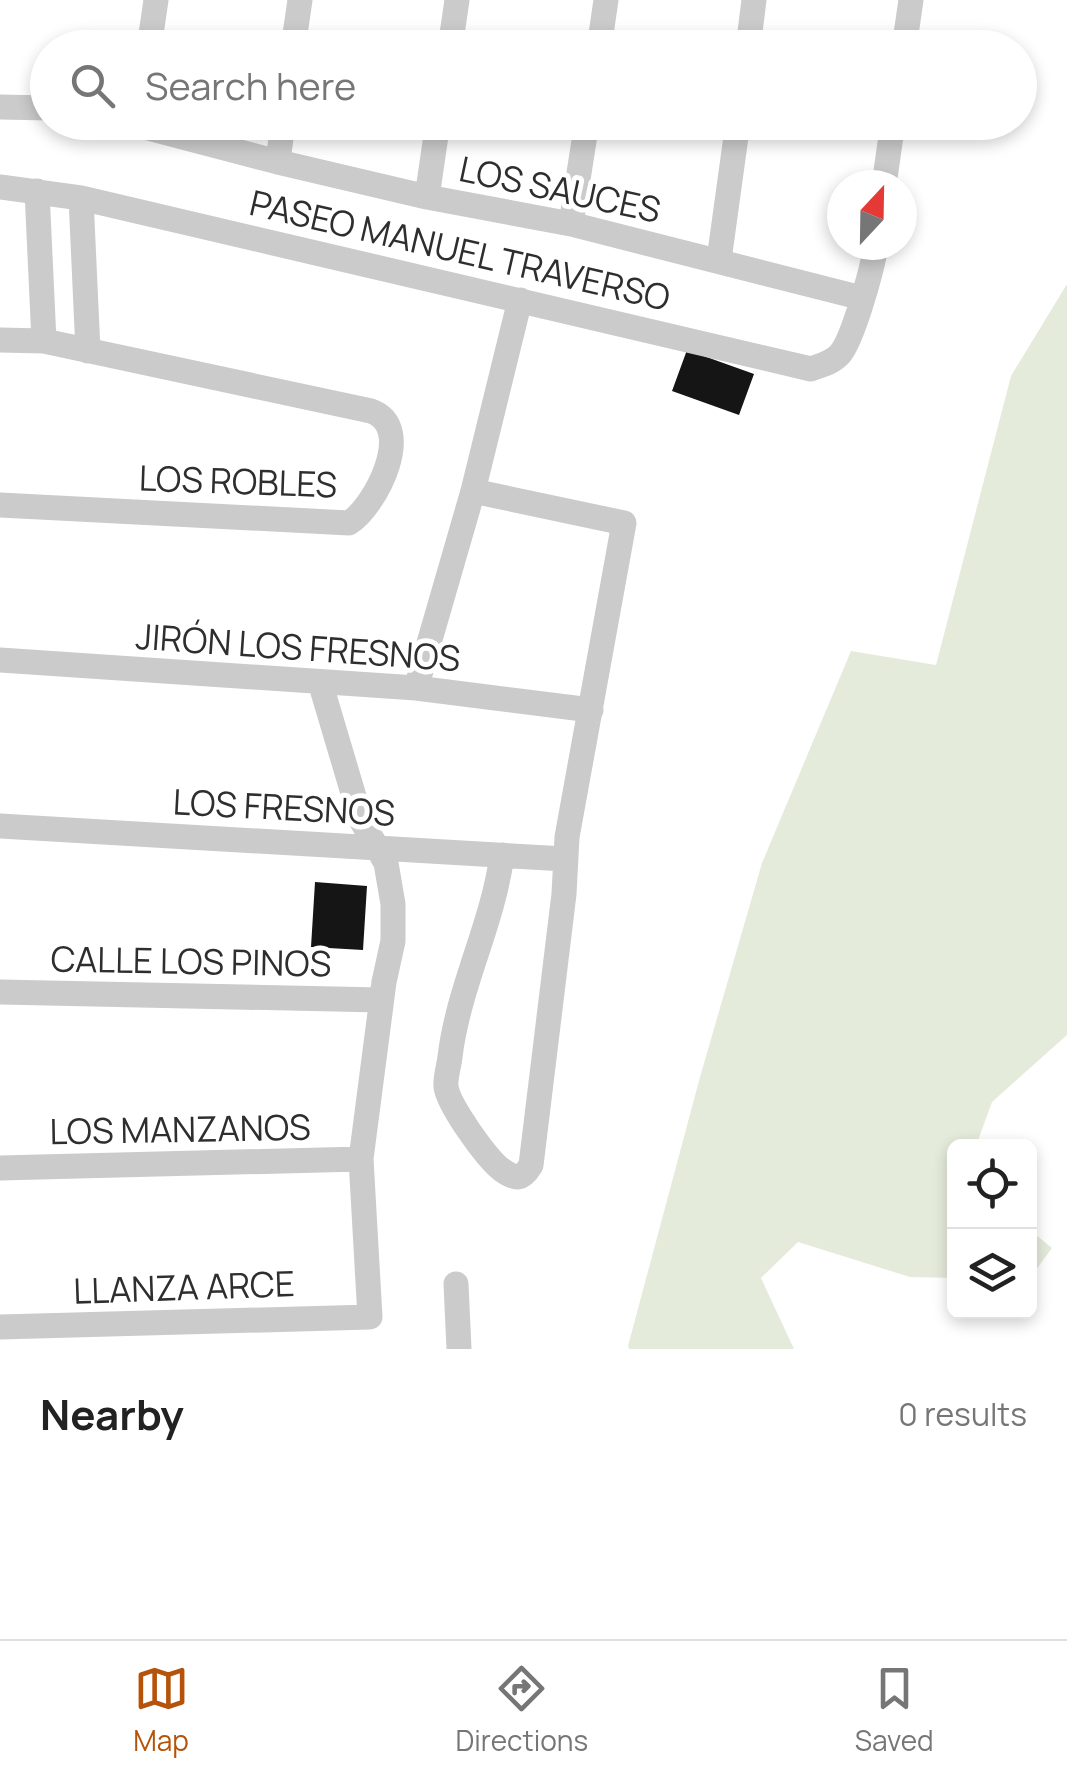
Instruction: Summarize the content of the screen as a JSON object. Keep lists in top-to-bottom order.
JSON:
{
  "streets": {
    "street": [
      "LOS SAUCES",
      "PASEO MANUEL TRAVERSO",
      "LOS ROBLES",
      "JIRÓN LOS FRESNOS",
      "LOS FRESNOS",
      "CALLE LOS PINOS",
      "LOS MANZANOS",
      "LLANZA ARCE"
    ]
  },
  "crossings": [
    ["LOS SAUCES", "PASEO MANUEL TRAVERSO"],
    ["LOS MANZANOS", "LLANZA ARCE"]
  ],
  "north": "top",
  "page": {
    "search": "Search here",
    "heading": ["Nearby", "0 results"],
    "nav": ["Map", "Directions", "Saved"]
  }
}
